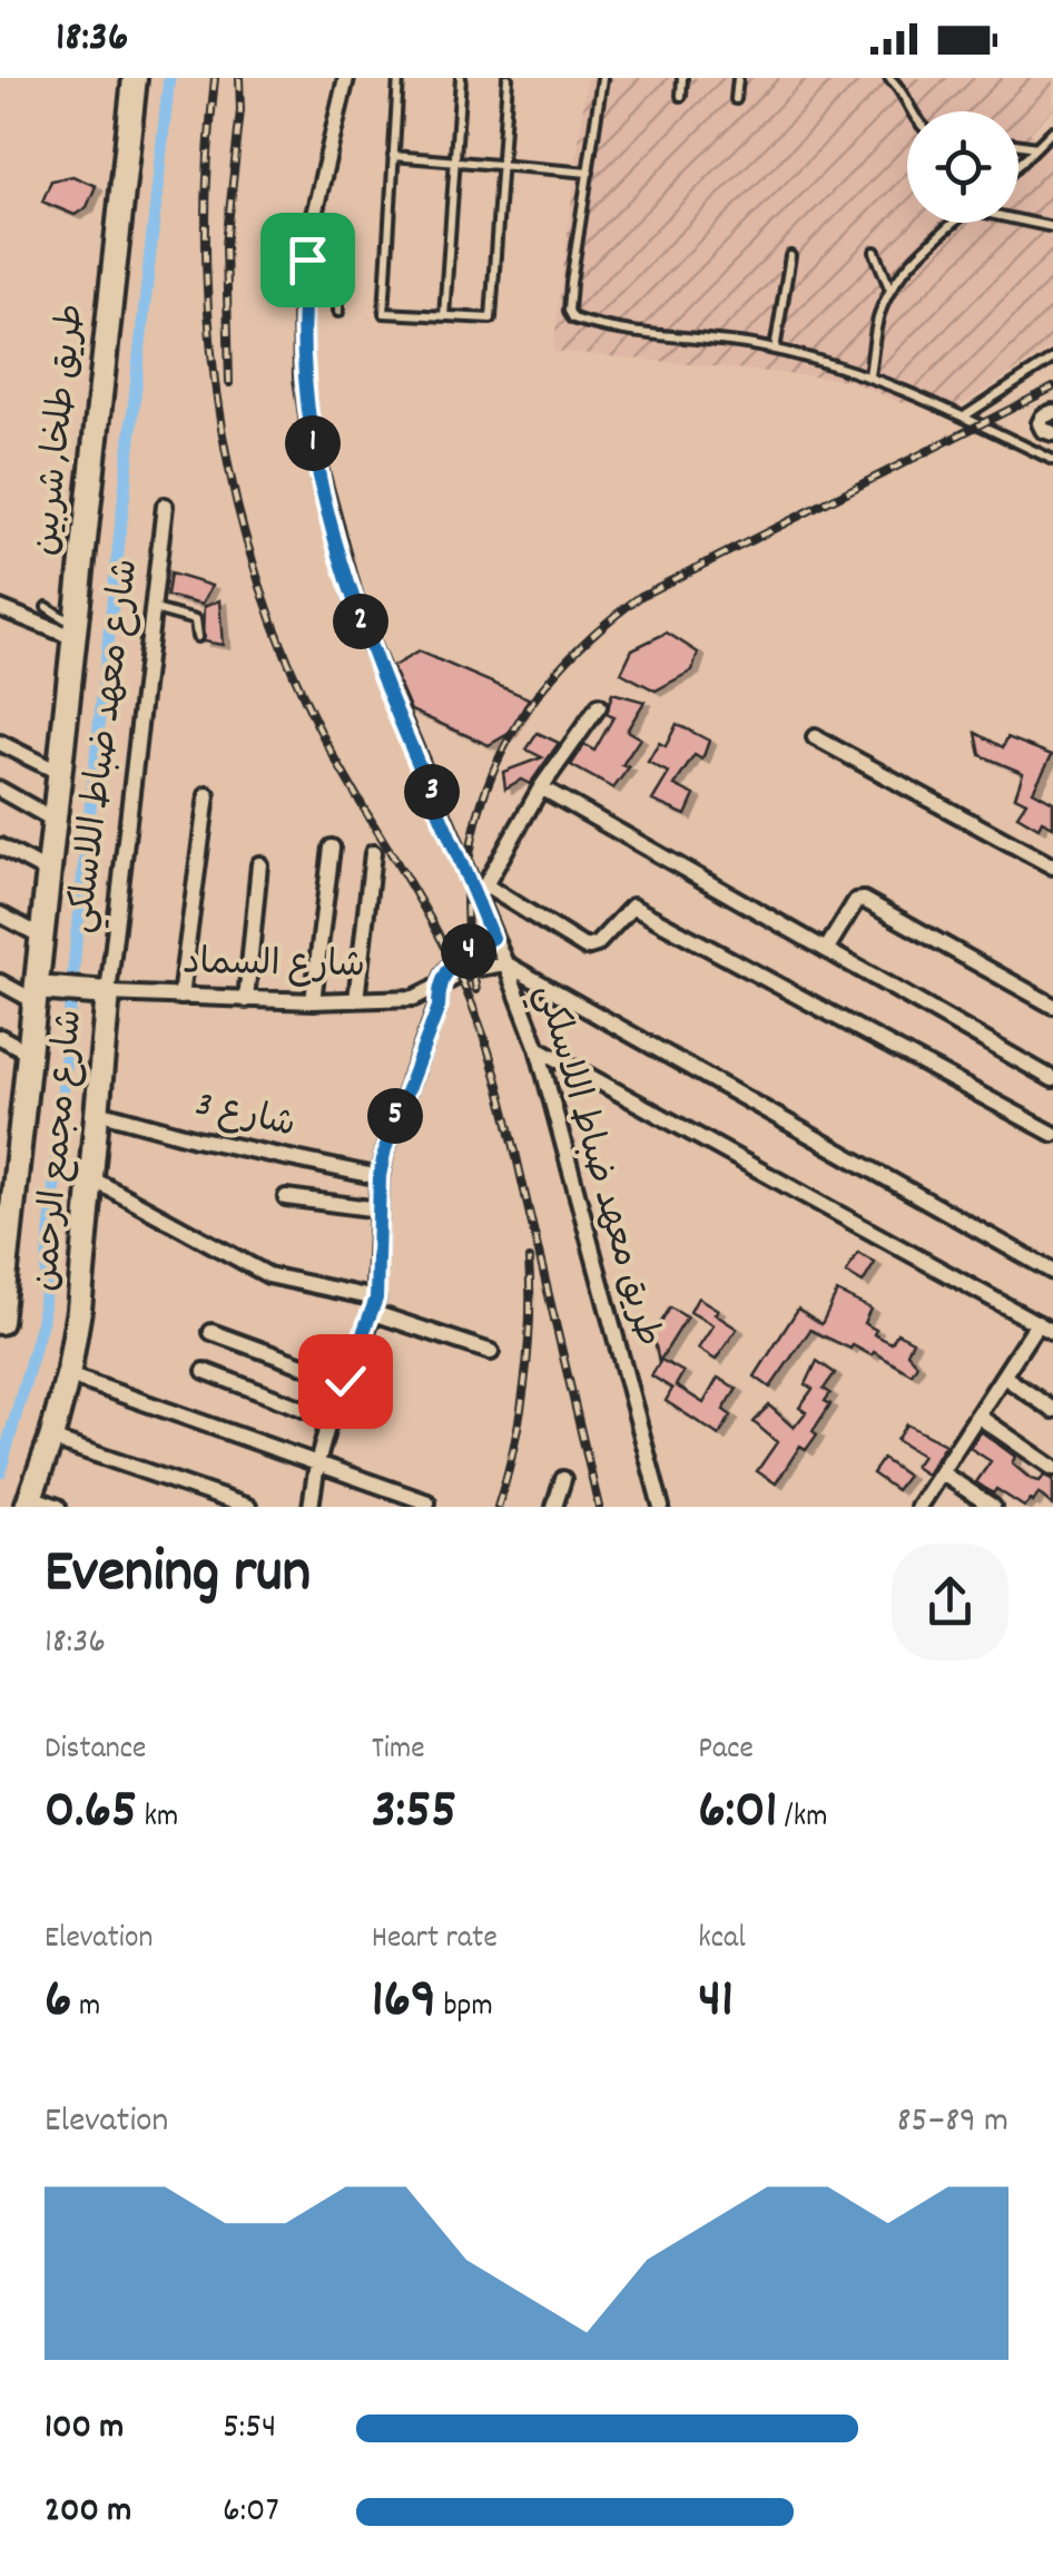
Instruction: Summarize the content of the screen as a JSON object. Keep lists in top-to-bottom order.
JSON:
{
  "streets": {
    "main road": ["طريق طلخا, شربين", "شارع مجمع الرحمن"],
    "street": [
      "شارع معهد ضباط اللاسلكي",
      "شارع السماد",
      "شارع 3",
      "طريق معهد ضباط اللاسلكي"
    ]
  },
  "crossings": [
    ["شارع معهد ضباط اللاسلكي", "شارع السماد"],
    ["شارع معهد ضباط اللاسلكي", "شارع مجمع الرحمن"],
    ["شارع السماد", "شارع مجمع الرحمن"],
    ["شارع السماد", "طريق معهد ضباط اللاسلكي"],
    ["شارع 3", "شارع مجمع الرحمن"]
  ],
  "page": {
    "status": "18:36",
    "pins": [
      "1",
      "2",
      "3",
      "4",
      "5"
    ],
    "heading": ["Evening run", "18:36"],
    "stats": [
      ["Distance", "0.65 km"],
      ["Time", "3:55"],
      ["Pace", "6:01 /km"],
      ["Elevation", "6 m"],
      ["Heart rate", "169 bpm"],
      ["kcal", "41"]
    ],
    "chart": ["Elevation", "85–89 m"],
    "list": [
      {
        "name": "100 m",
        "note": "5:54"
      },
      {
        "name": "200 m",
        "note": "6:07"
      }
    ]
  }
}
